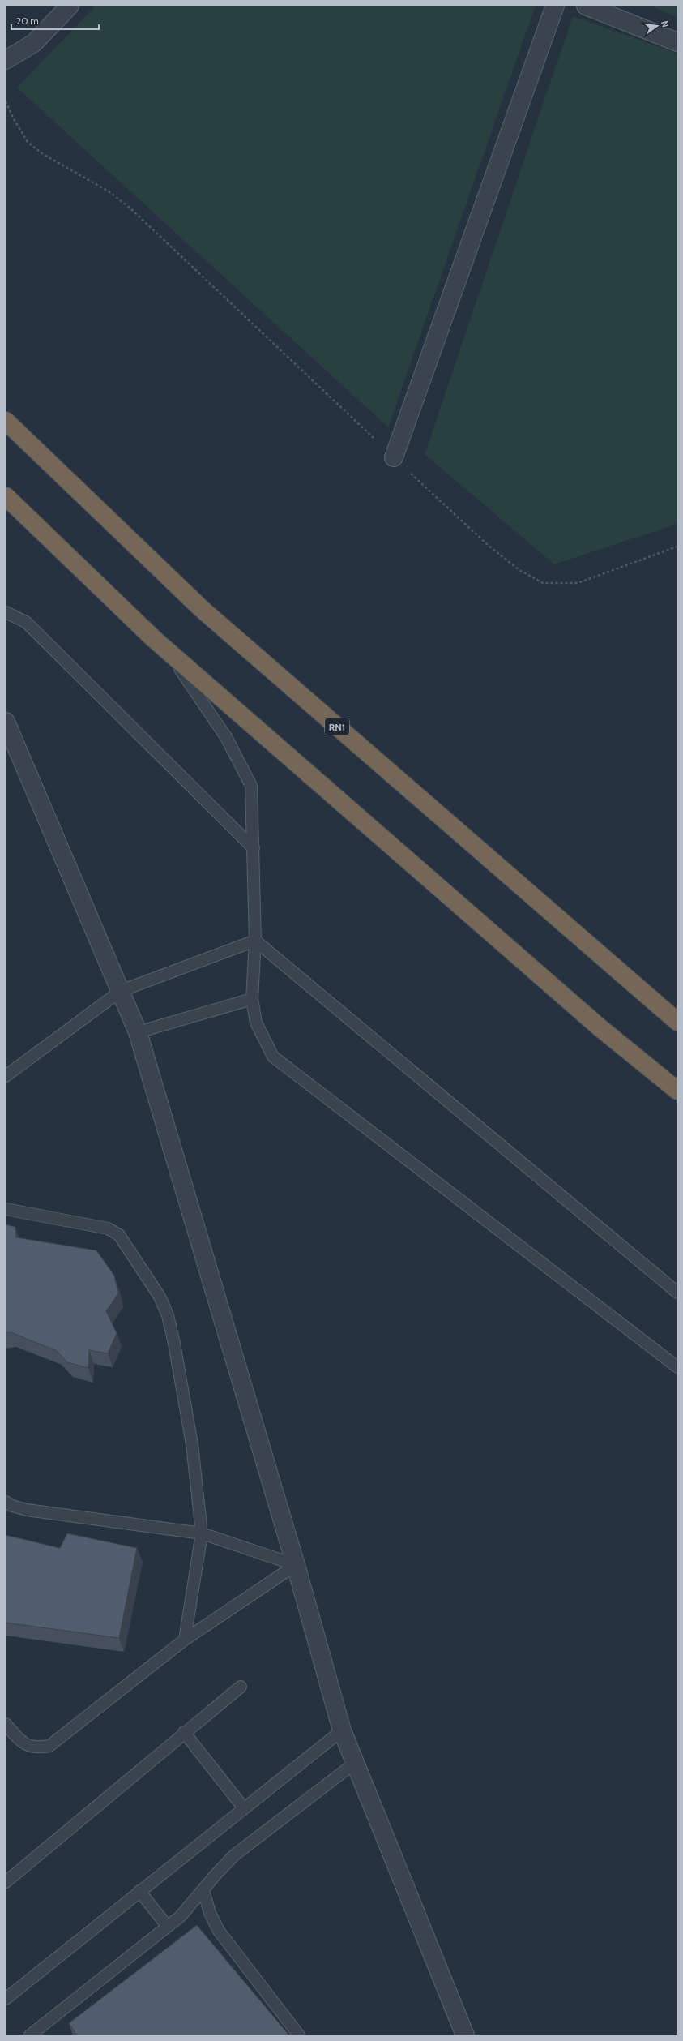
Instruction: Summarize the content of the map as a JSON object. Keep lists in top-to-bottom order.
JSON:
{
  "streets": {
    "highway": ["RN1"]
  },
  "scale_bar": "20 m",
  "north": "right"
}
